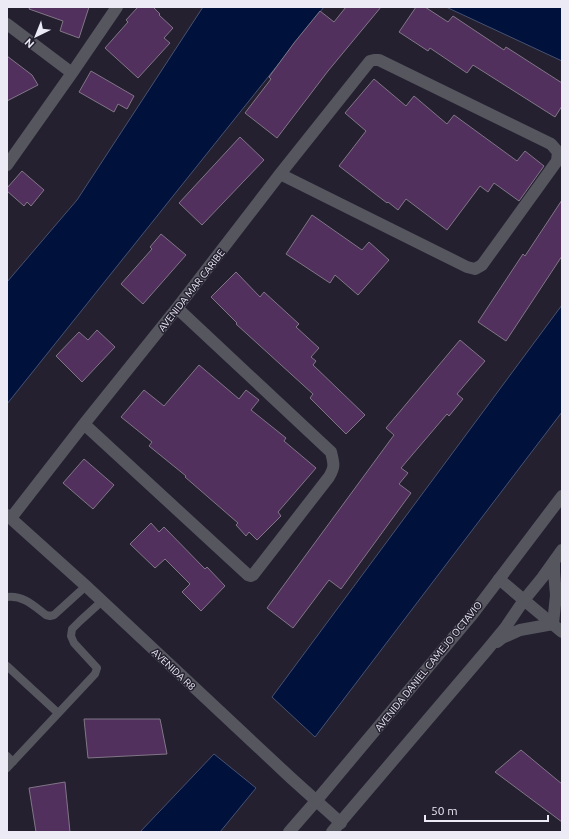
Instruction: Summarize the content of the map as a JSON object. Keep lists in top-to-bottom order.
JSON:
{
  "streets": {
    "street": ["AVENIDA MAR CARIBE", "AVENIDA DANIEL CAMEJO OCTAVIO", "AVENIDA R8"]
  },
  "crossings": [
    ["AVENIDA MAR CARIBE", "AVENIDA R8"],
    ["AVENIDA DANIEL CAMEJO OCTAVIO", "AVENIDA R8"]
  ],
  "scale_bar": "50 m",
  "north": "bottom left"
}
